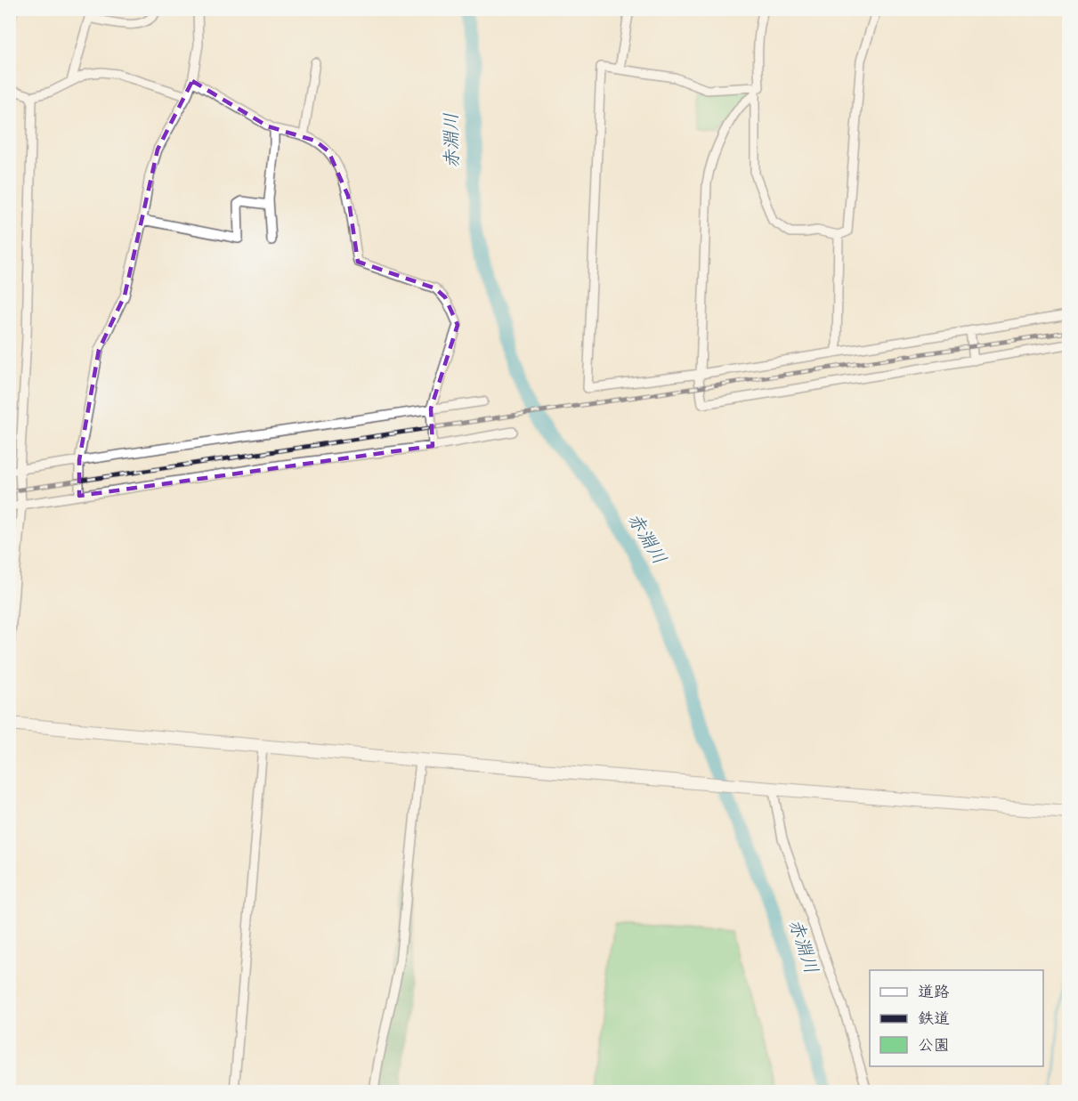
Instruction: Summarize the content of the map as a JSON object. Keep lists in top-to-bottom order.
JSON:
{
  "water": ["赤淵川"],
  "legend": ["道路", "鉄道", "公園"]
}
